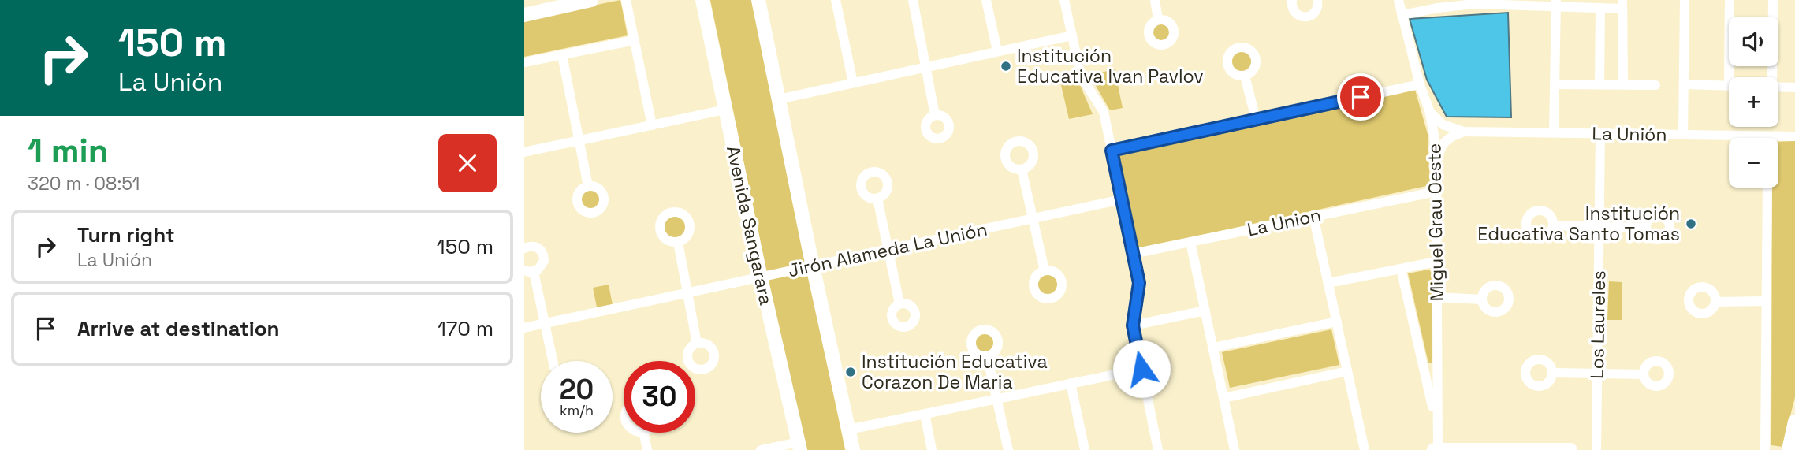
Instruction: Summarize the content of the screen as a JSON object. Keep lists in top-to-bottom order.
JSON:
{
  "streets": {
    "street": [
      "La Unión",
      "La Union",
      "Miguel Grau Oeste",
      "Avenida Sangarara",
      "Jirón Alameda La Unión",
      "Los Laureles"
    ]
  },
  "crossings": [
    ["La Unión", "Miguel Grau Oeste"],
    ["La Unión", "Los Laureles"],
    ["La Union", "Miguel Grau Oeste"],
    ["Avenida Sangarara", "Jirón Alameda La Unión"]
  ],
  "places": ["Institución Educativa Ivan Pavlov", "Institución Educativa Santo Tomas", "Institución Educativa Corazon De Maria"],
  "page": {
    "turn": ["150 m", "La Unión"],
    "map_buttons": ["+", "−"],
    "heading": ["1 min", "320 m · 08:51"],
    "list": [
      {
        "name": "Turn right",
        "note": "La Unión",
        "value": "150 m"
      },
      {
        "name": "Arrive at destination",
        "value": "170 m"
      }
    ],
    "speed": "20 km/h",
    "limit": "30"
  }
}
